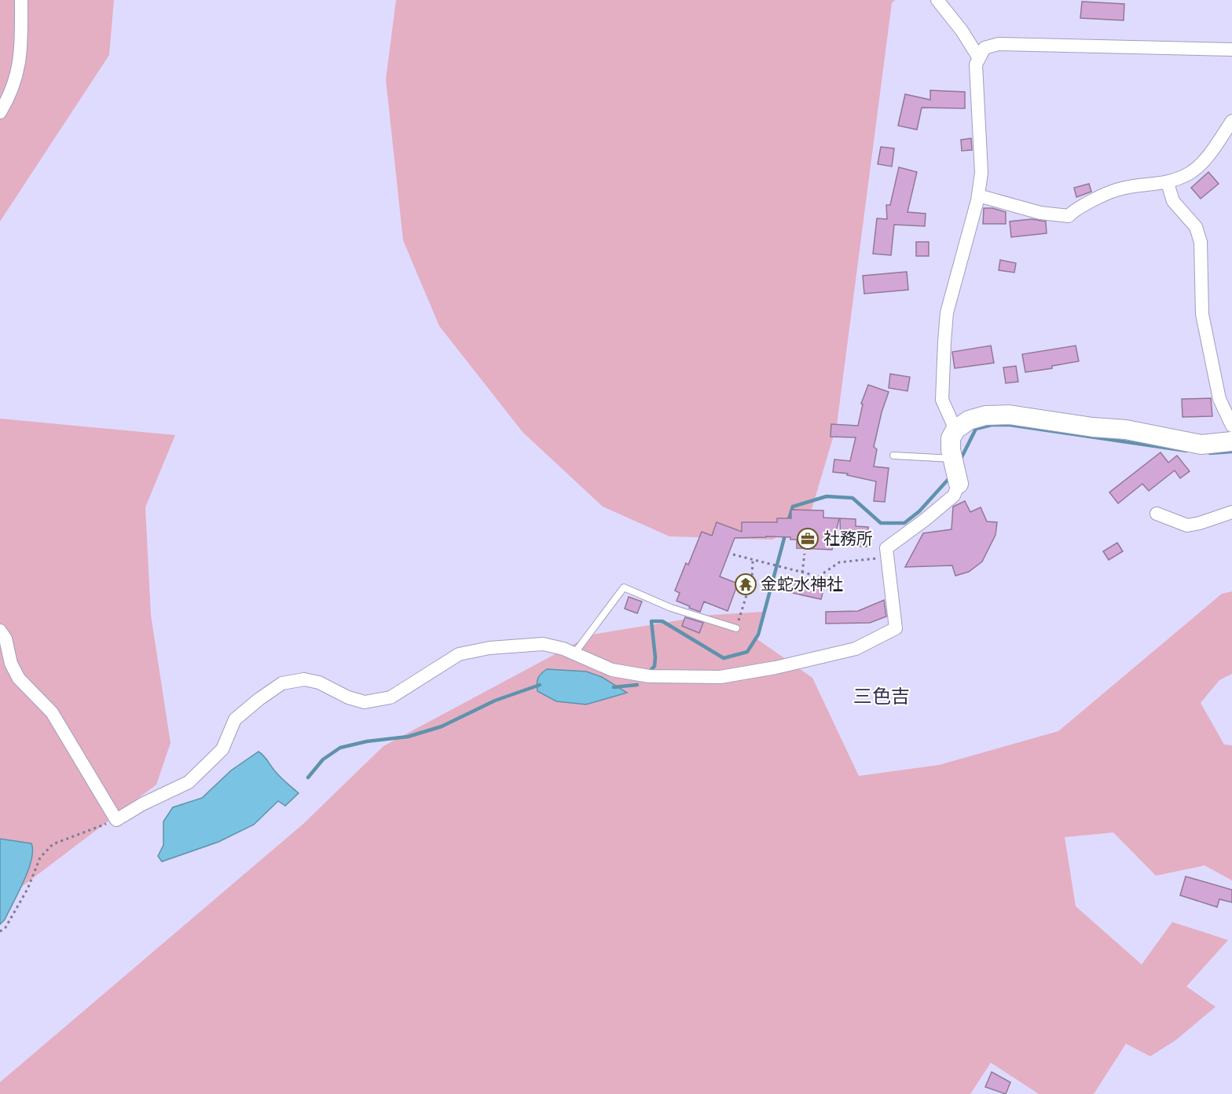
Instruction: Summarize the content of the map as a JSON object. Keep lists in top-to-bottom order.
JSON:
{
  "districts": ["三色吉"],
  "places": {
    "office": ["社務所"],
    "temple": ["金蛇水神社"]
  }
}
